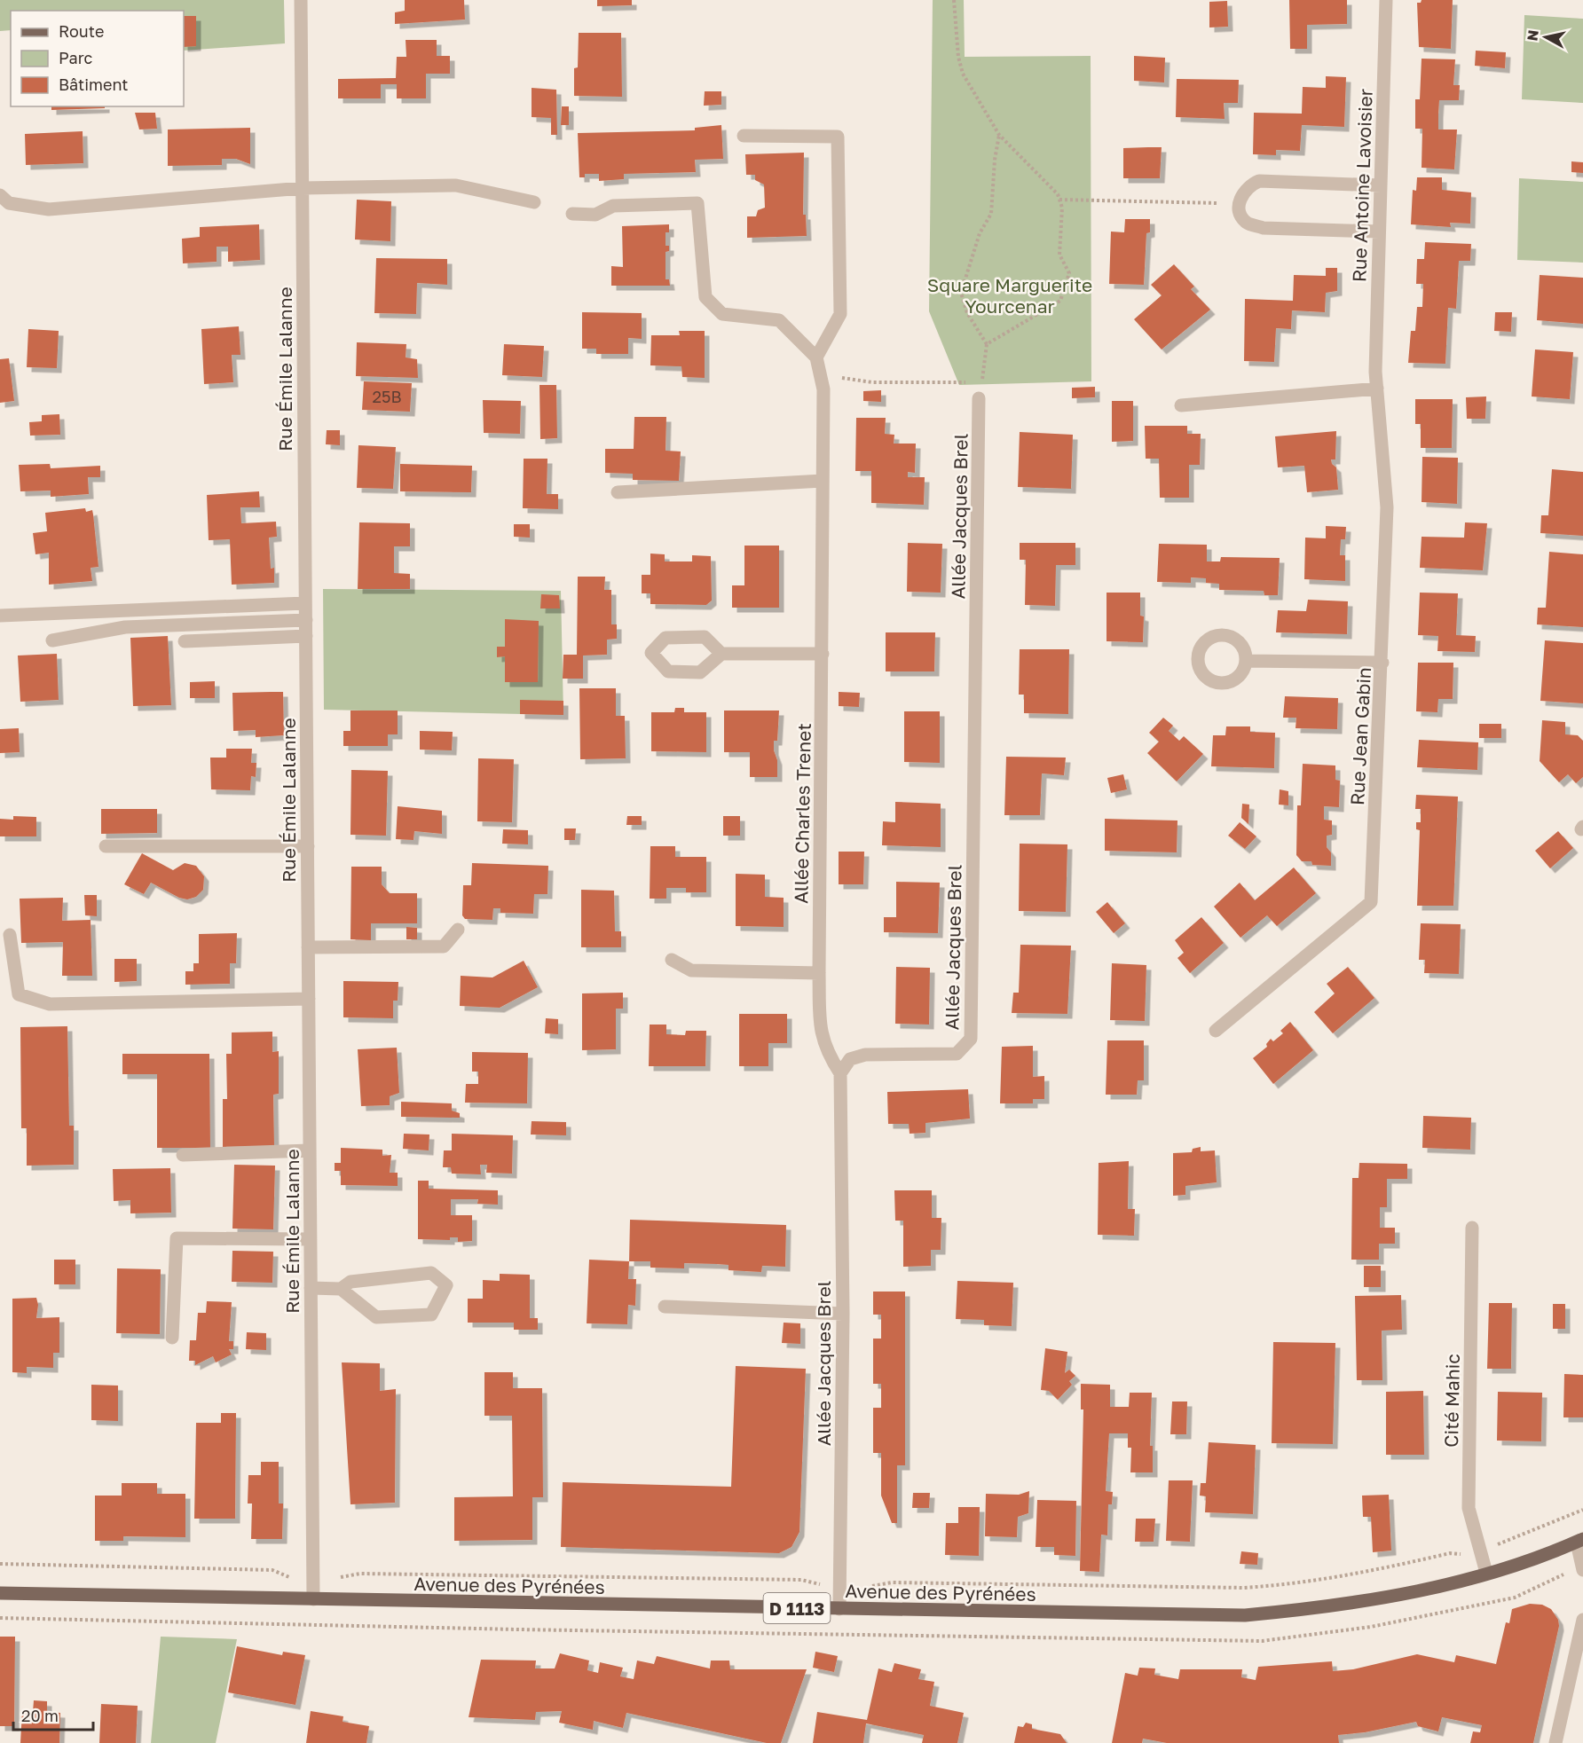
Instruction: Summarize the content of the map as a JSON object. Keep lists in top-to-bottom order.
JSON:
{
  "streets": {
    "main road": ["Avenue des Pyrénées", "D 1113"],
    "street": [
      "Rue Antoine Lavoisier",
      "Rue Émile Lalanne",
      "Allée Jacques Brel",
      "Rue Jean Gabin",
      "Allée Charles Trenet",
      "Cité Mahic"
    ]
  },
  "crossings": [
    ["Rue Antoine Lavoisier", "Rue Jean Gabin"],
    ["Rue Émile Lalanne", "Avenue des Pyrénées"],
    ["Allée Jacques Brel", "Allée Charles Trenet"],
    ["Allée Jacques Brel", "Avenue des Pyrénées"],
    ["Cité Mahic", "Avenue des Pyrénées"]
  ],
  "parks": ["Square Marguerite Yourcenar"],
  "house_numbers": ["25B"],
  "legend": ["Route", "Parc", "Bâtiment"],
  "scale_bar": "20 m",
  "north": "left"
}
